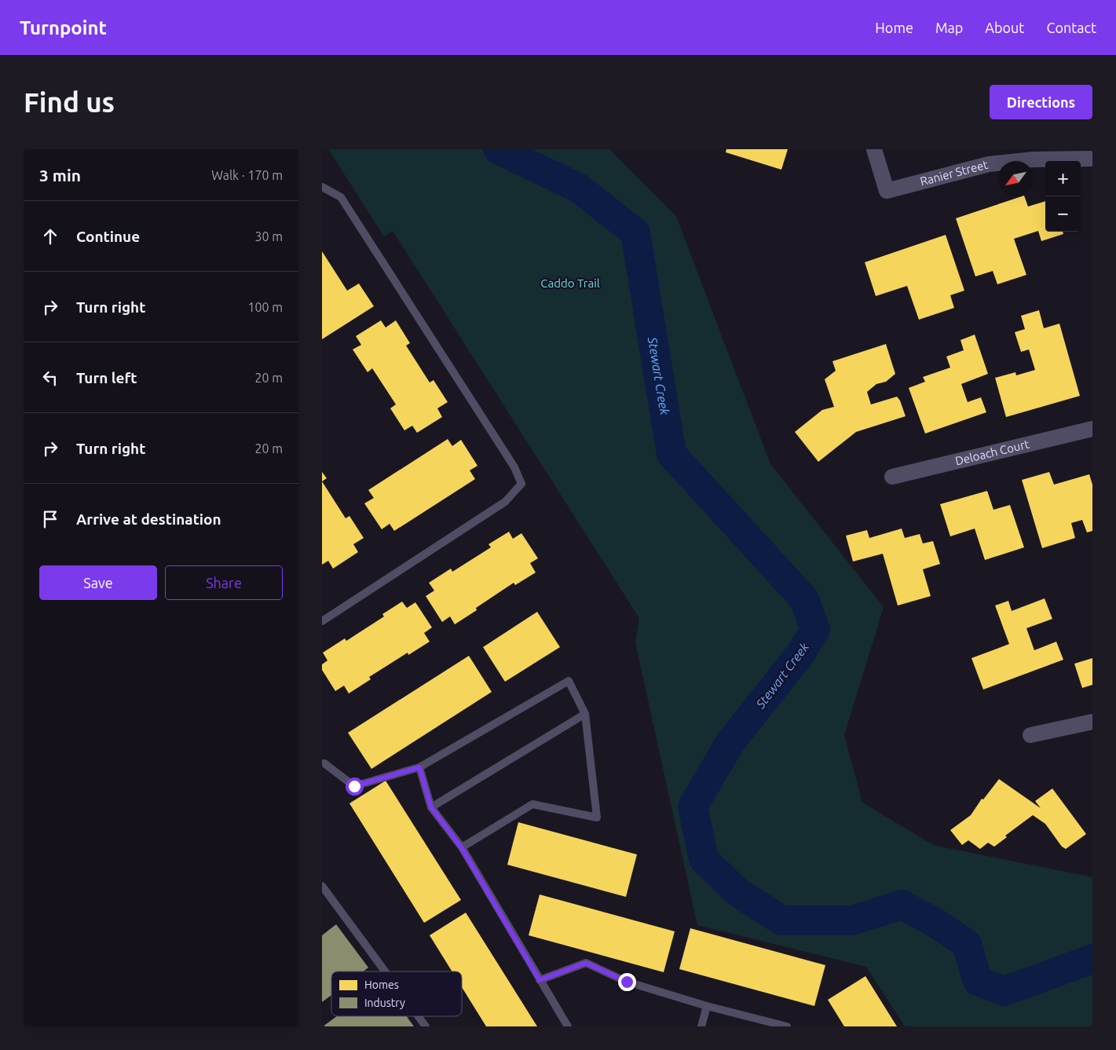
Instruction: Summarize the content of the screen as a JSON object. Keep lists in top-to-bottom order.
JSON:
{
  "streets": {
    "street": ["Ranier Street", "Deloach Court"]
  },
  "water": ["Stewart Creek"],
  "parks": ["Caddo Trail"],
  "legend": ["Homes", "Industry"],
  "north": "bottom left",
  "page": {
    "header": "Turnpoint",
    "nav": [
      "Home",
      "Map",
      "About",
      "Contact"
    ],
    "buttons": [
      "Directions",
      ["Save", "Share"]
    ],
    "title": "Find us",
    "heading": ["3 min", "Walk · 170 m"],
    "map_buttons": ["+", "−"],
    "list": [
      ["Continue", "30 m"],
      ["Turn right", "100 m"],
      ["Turn left", "20 m"],
      ["Turn right", "20 m"],
      "Arrive at destination"
    ]
  }
}
